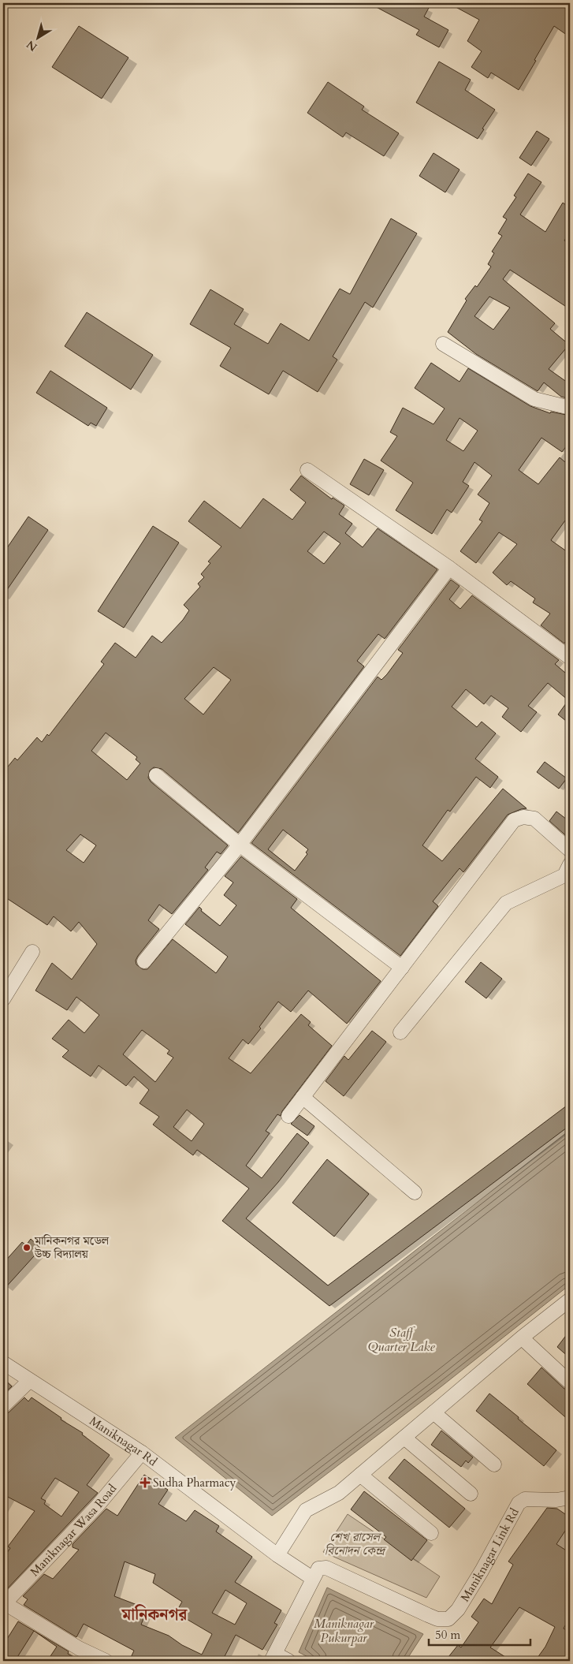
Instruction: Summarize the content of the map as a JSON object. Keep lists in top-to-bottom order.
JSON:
{
  "streets": {
    "street": ["Maniknagar Rd", "Maniknagar Wasa Road", "Maniknagar Link Rd"]
  },
  "crossings": [
    ["Maniknagar Rd", "Maniknagar Wasa Road"],
    ["Maniknagar Rd", "Maniknagar Link Rd"]
  ],
  "districts": ["মানিকনগর"],
  "water": ["Staff Quarter Lake", "Maniknagar Pukurpar"],
  "parks": ["শেখ রাসেল বিনোদন কেন্দ্র"],
  "places": {
    "other": ["মানিকনগর মডেল উচ্চ বিদ্যালয়"],
    "health": ["Sudha Pharmacy"]
  },
  "scale_bar": "50 m",
  "north": "bottom left"
}
